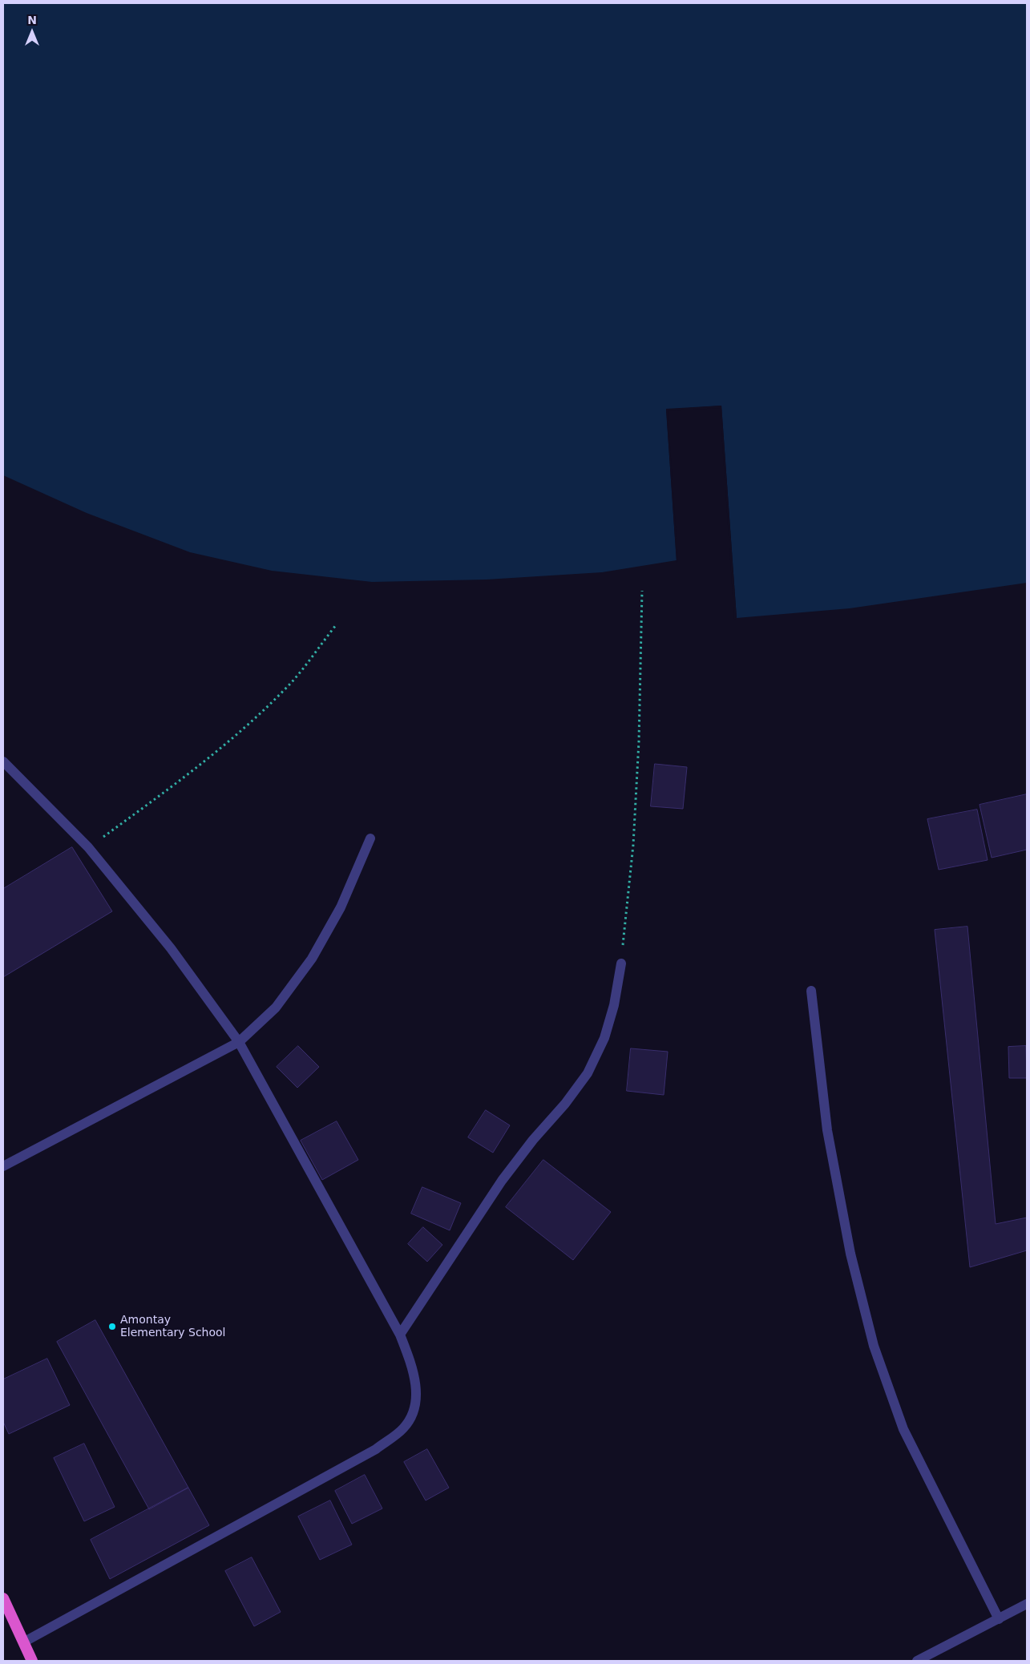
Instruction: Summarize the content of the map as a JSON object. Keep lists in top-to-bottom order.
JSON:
{
  "places": ["Amontay Elementary School"],
  "north": "top"
}
